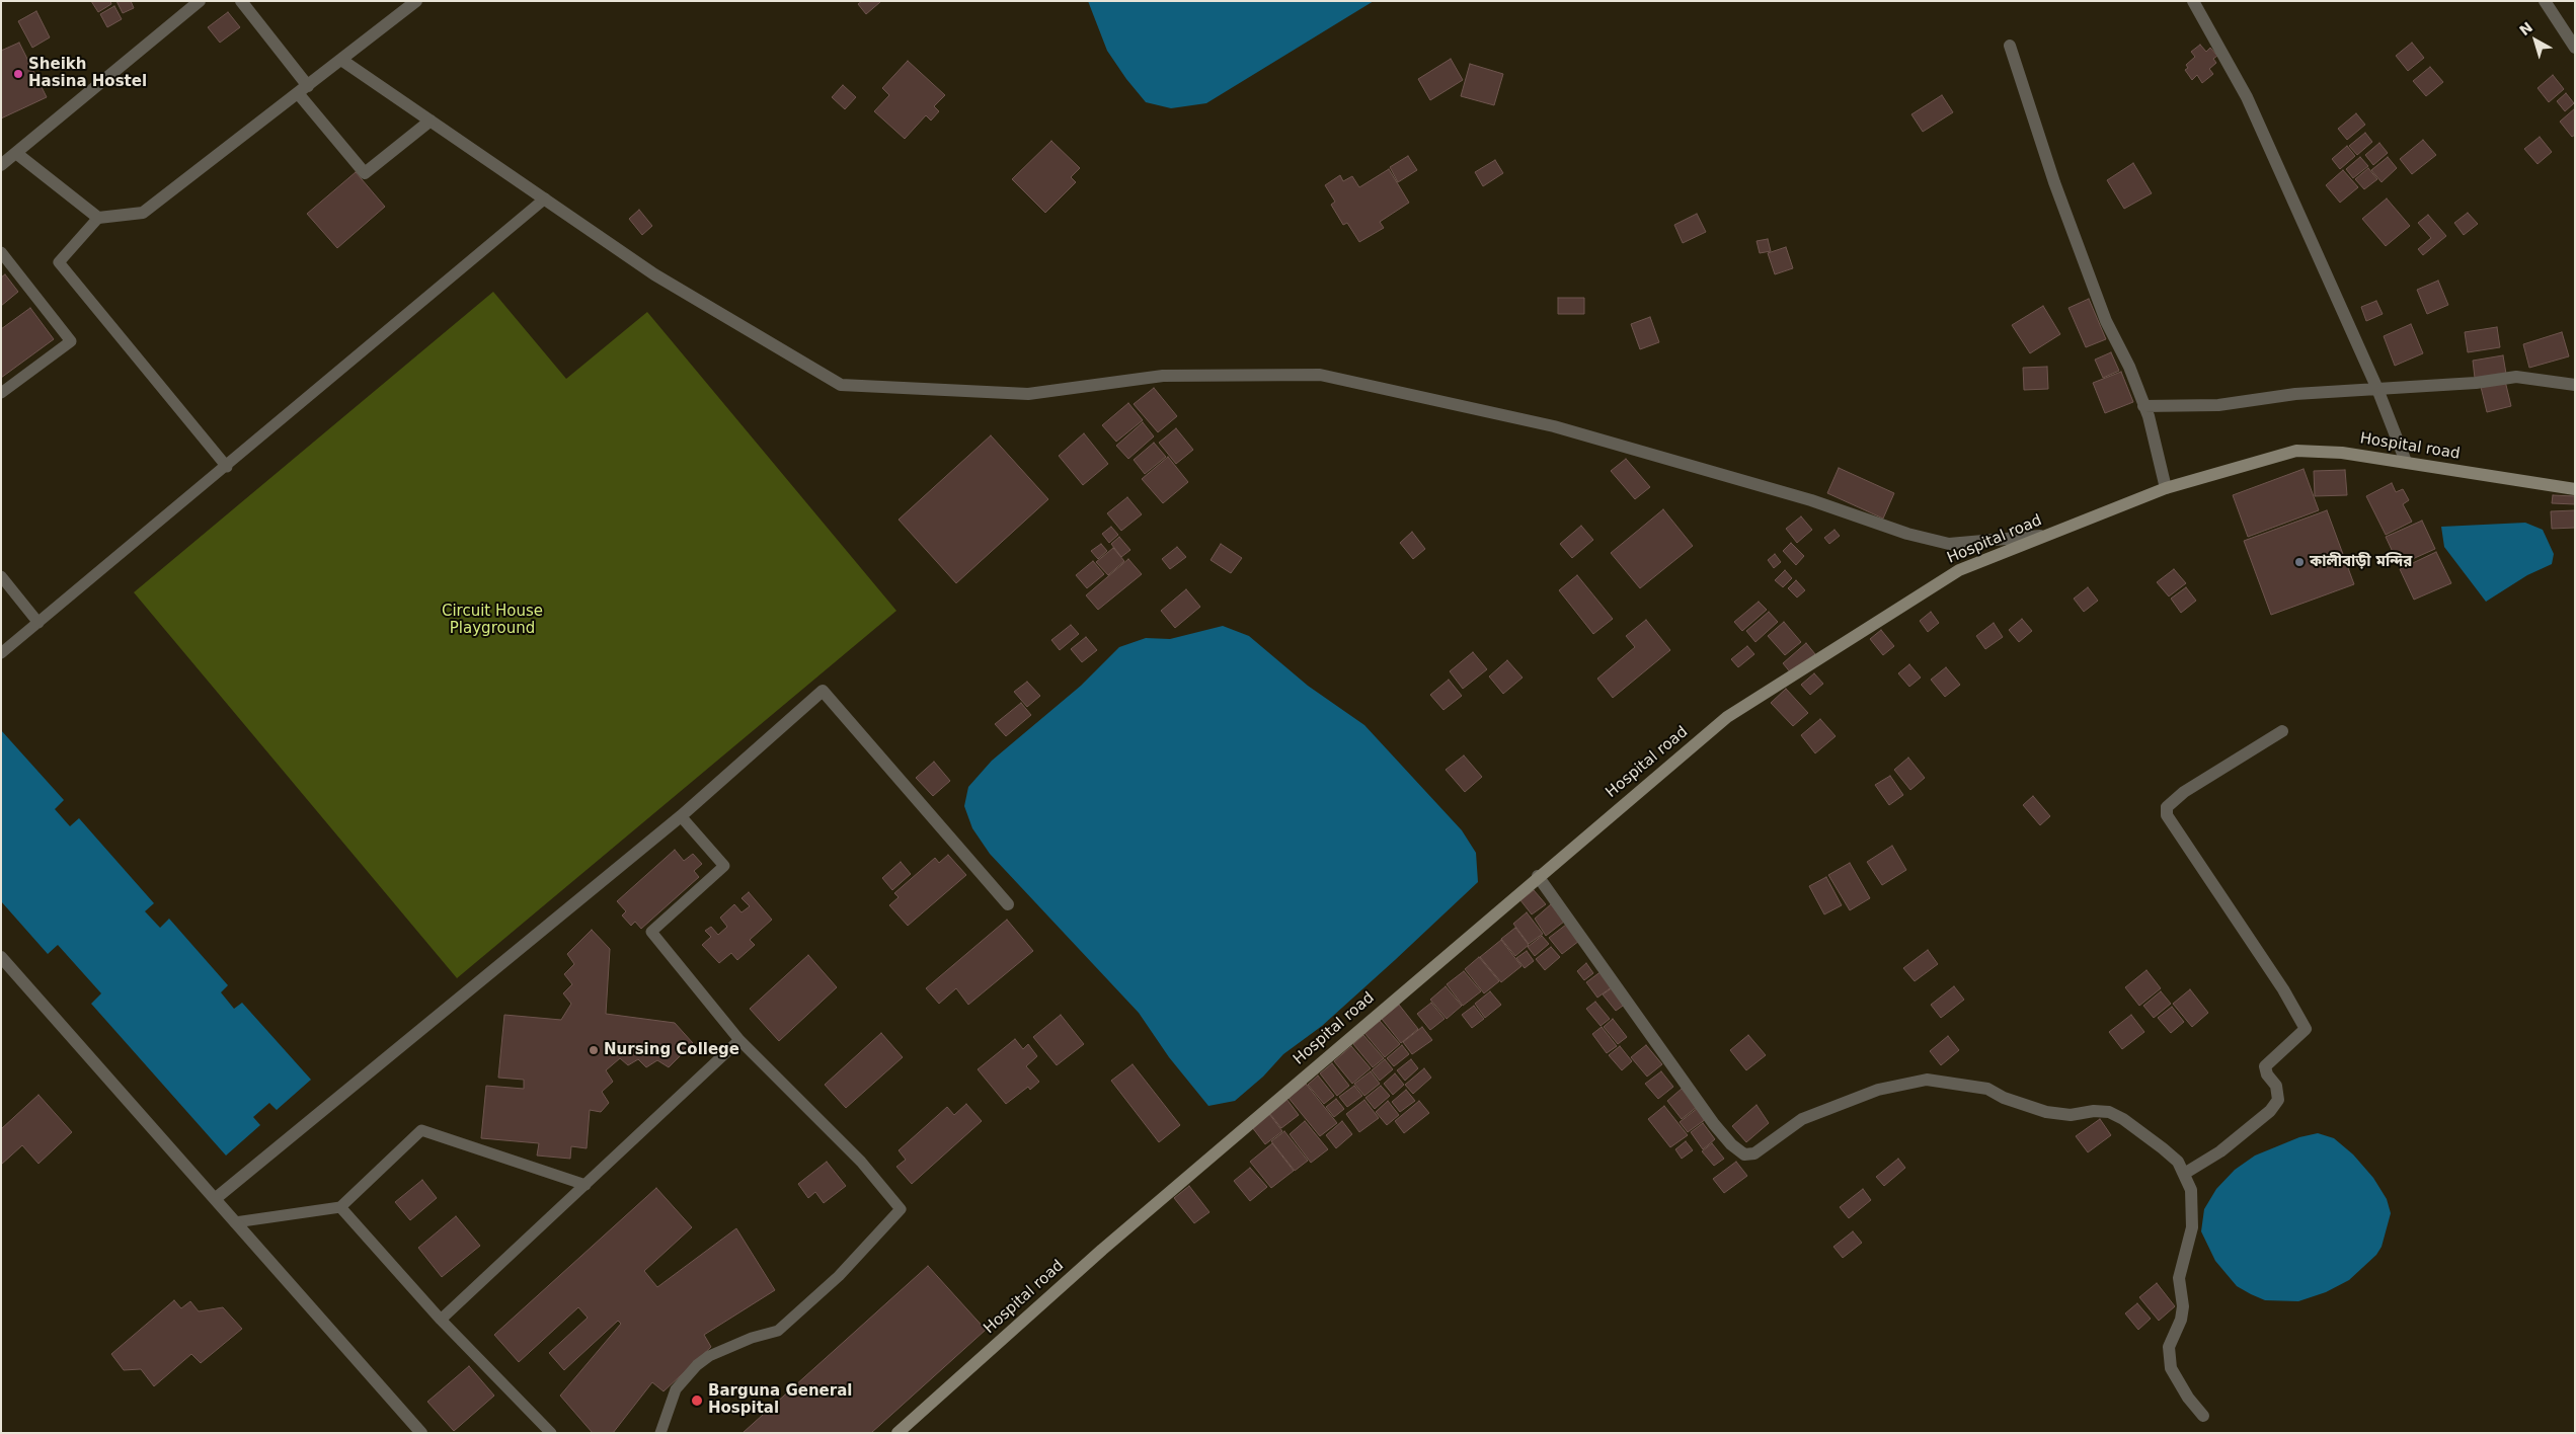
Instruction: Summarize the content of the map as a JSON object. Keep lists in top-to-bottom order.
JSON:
{
  "streets": {
    "street": ["Hospital road"]
  },
  "parks": ["Circuit House Playground"],
  "places": [
    "Sheikh Hasina Hostel",
    "কালীবাড়ী মন্দির",
    "Nursing College",
    "Barguna General Hospital"
  ],
  "north": "top left"
}
